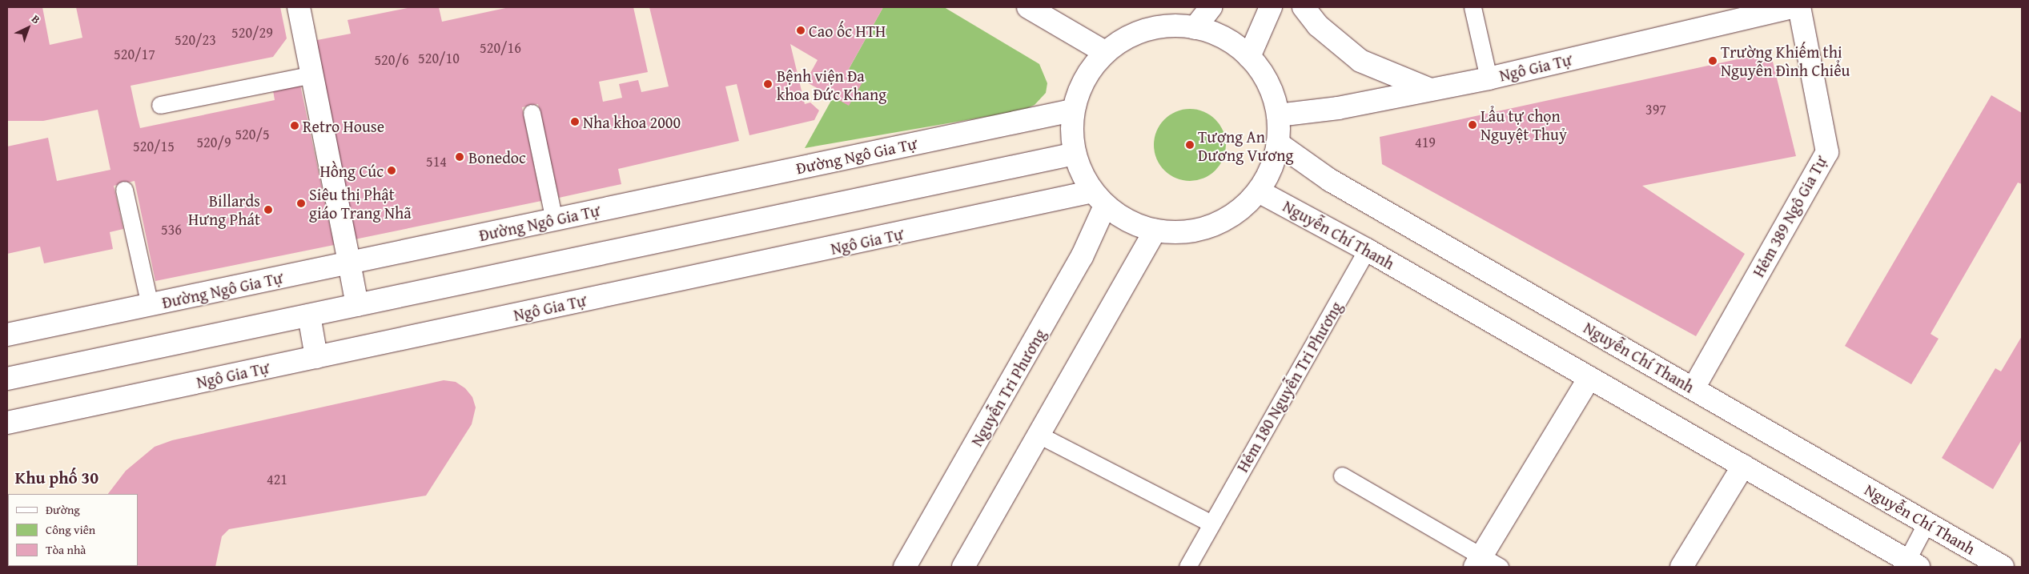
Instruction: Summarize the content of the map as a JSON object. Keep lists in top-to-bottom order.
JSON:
{
  "streets": {
    "main road": [
      "Ngô Gia Tự",
      "Đường Ngô Gia Tự",
      "Hẻm 389 Ngô Gia Tự",
      "Nguyễn Chí Thanh",
      "Nguyễn Tri Phương"
    ],
    "lane": ["Hẻm 180 Nguyễn Tri Phương"]
  },
  "crossings": [
    ["Ngô Gia Tự", "Nguyễn Tri Phương"],
    ["Hẻm 389 Ngô Gia Tự", "Nguyễn Chí Thanh"],
    ["Nguyễn Chí Thanh", "Hẻm 180 Nguyễn Tri Phương"]
  ],
  "districts": ["Khu phố 30"],
  "places": [
    "Cao ốc HTH",
    "Trường Khiếm thị Nguyễn Đình Chiểu",
    "Bệnh viện Đa khoa Đức Khang",
    "Nha khoa 2000",
    "Lẩu tự chọn Nguyệt Thuỷ",
    "Retro House",
    "Tượng An Dương Vương",
    "Bonedoc",
    "Hồng Cúc",
    "Siêu thị Phật giáo Trang Nhã",
    "Billards Hưng Phát"
  ],
  "house_numbers": [
    "520/29",
    "520/23",
    "520/16",
    "520/17",
    "520/10",
    "520/6",
    "397",
    "520/5",
    "520/9",
    "419",
    "520/15",
    "514",
    "536",
    "421"
  ],
  "legend": ["Đường", "Công viên", "Tòa nhà"],
  "north": "top right"
}
